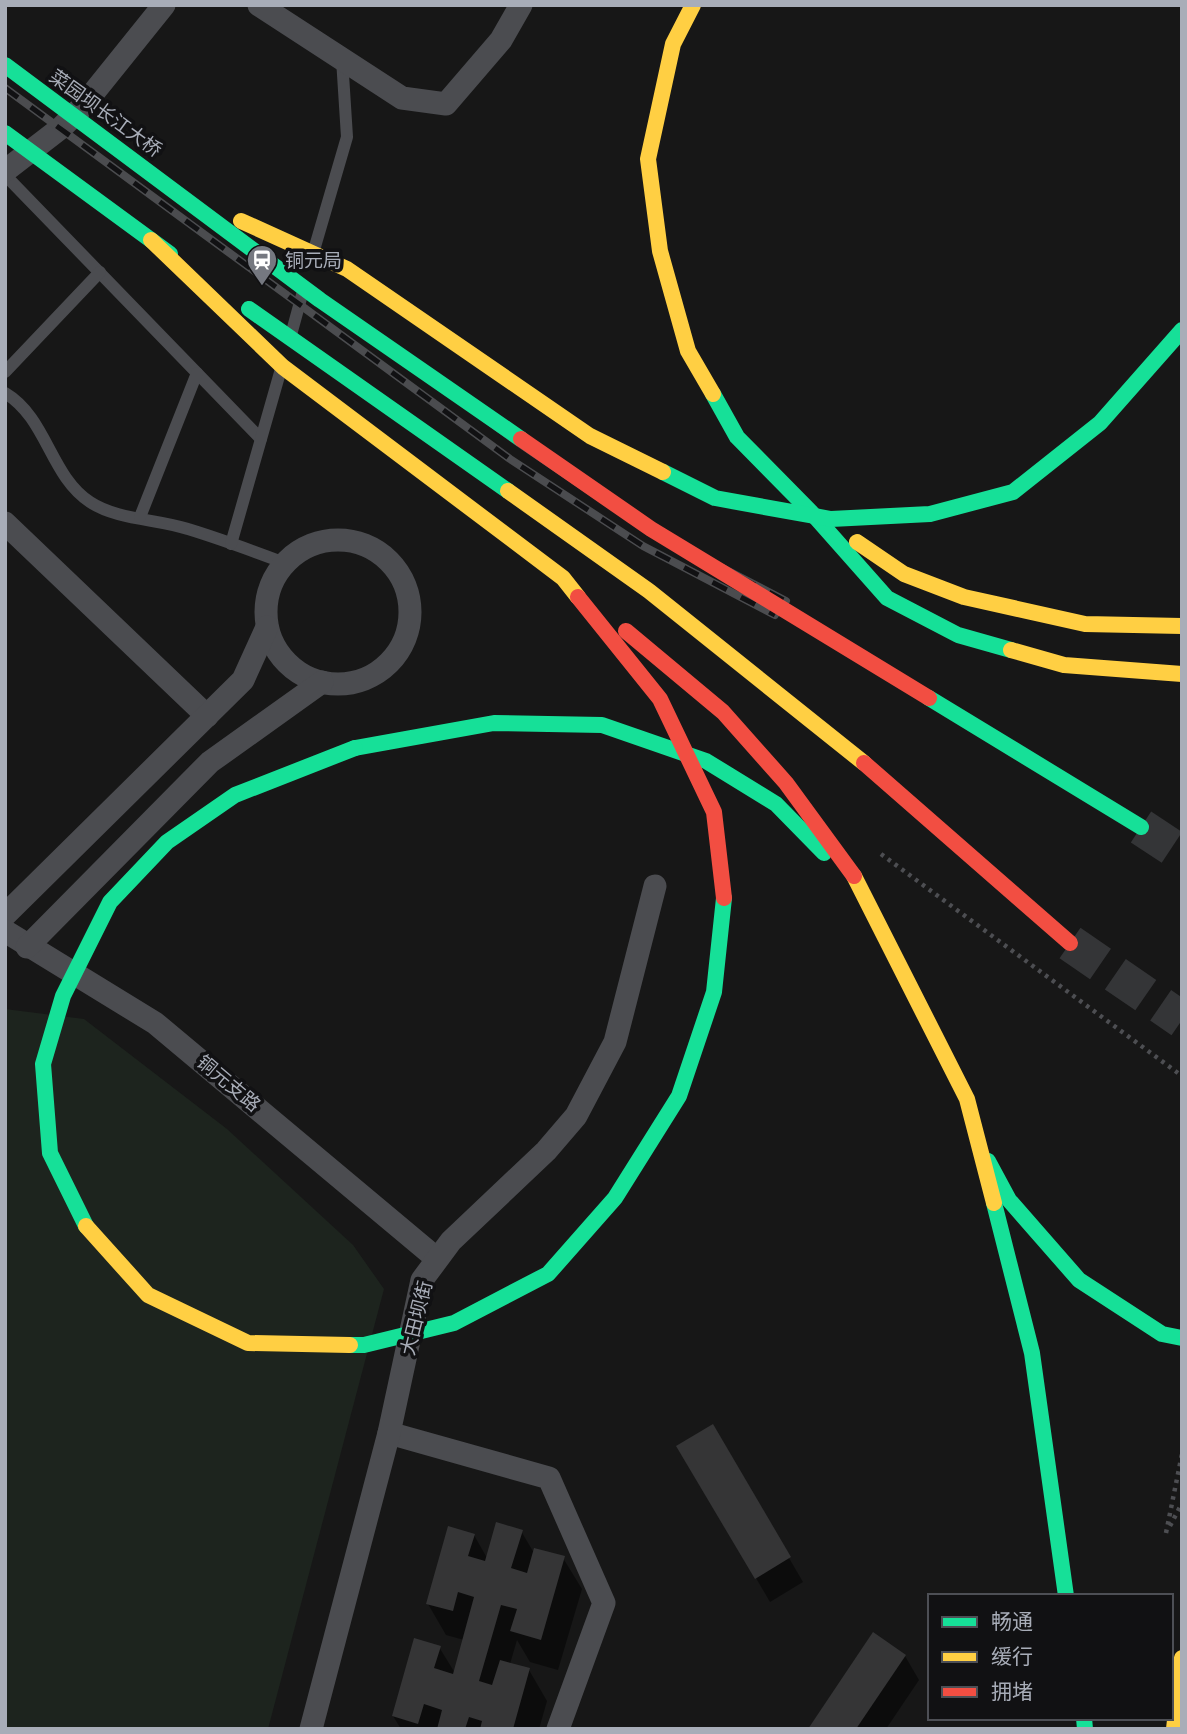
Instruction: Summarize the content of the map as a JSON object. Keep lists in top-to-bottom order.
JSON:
{
  "streets": {
    "main road": ["菜园坝长江大桥"],
    "street": ["铜元支路", "大田坝街"]
  },
  "crossings": [
    ["铜元支路", "大田坝街"]
  ],
  "places": {
    "station": ["铜元局"]
  },
  "legend": ["畅通", "缓行", "拥堵"]
}
